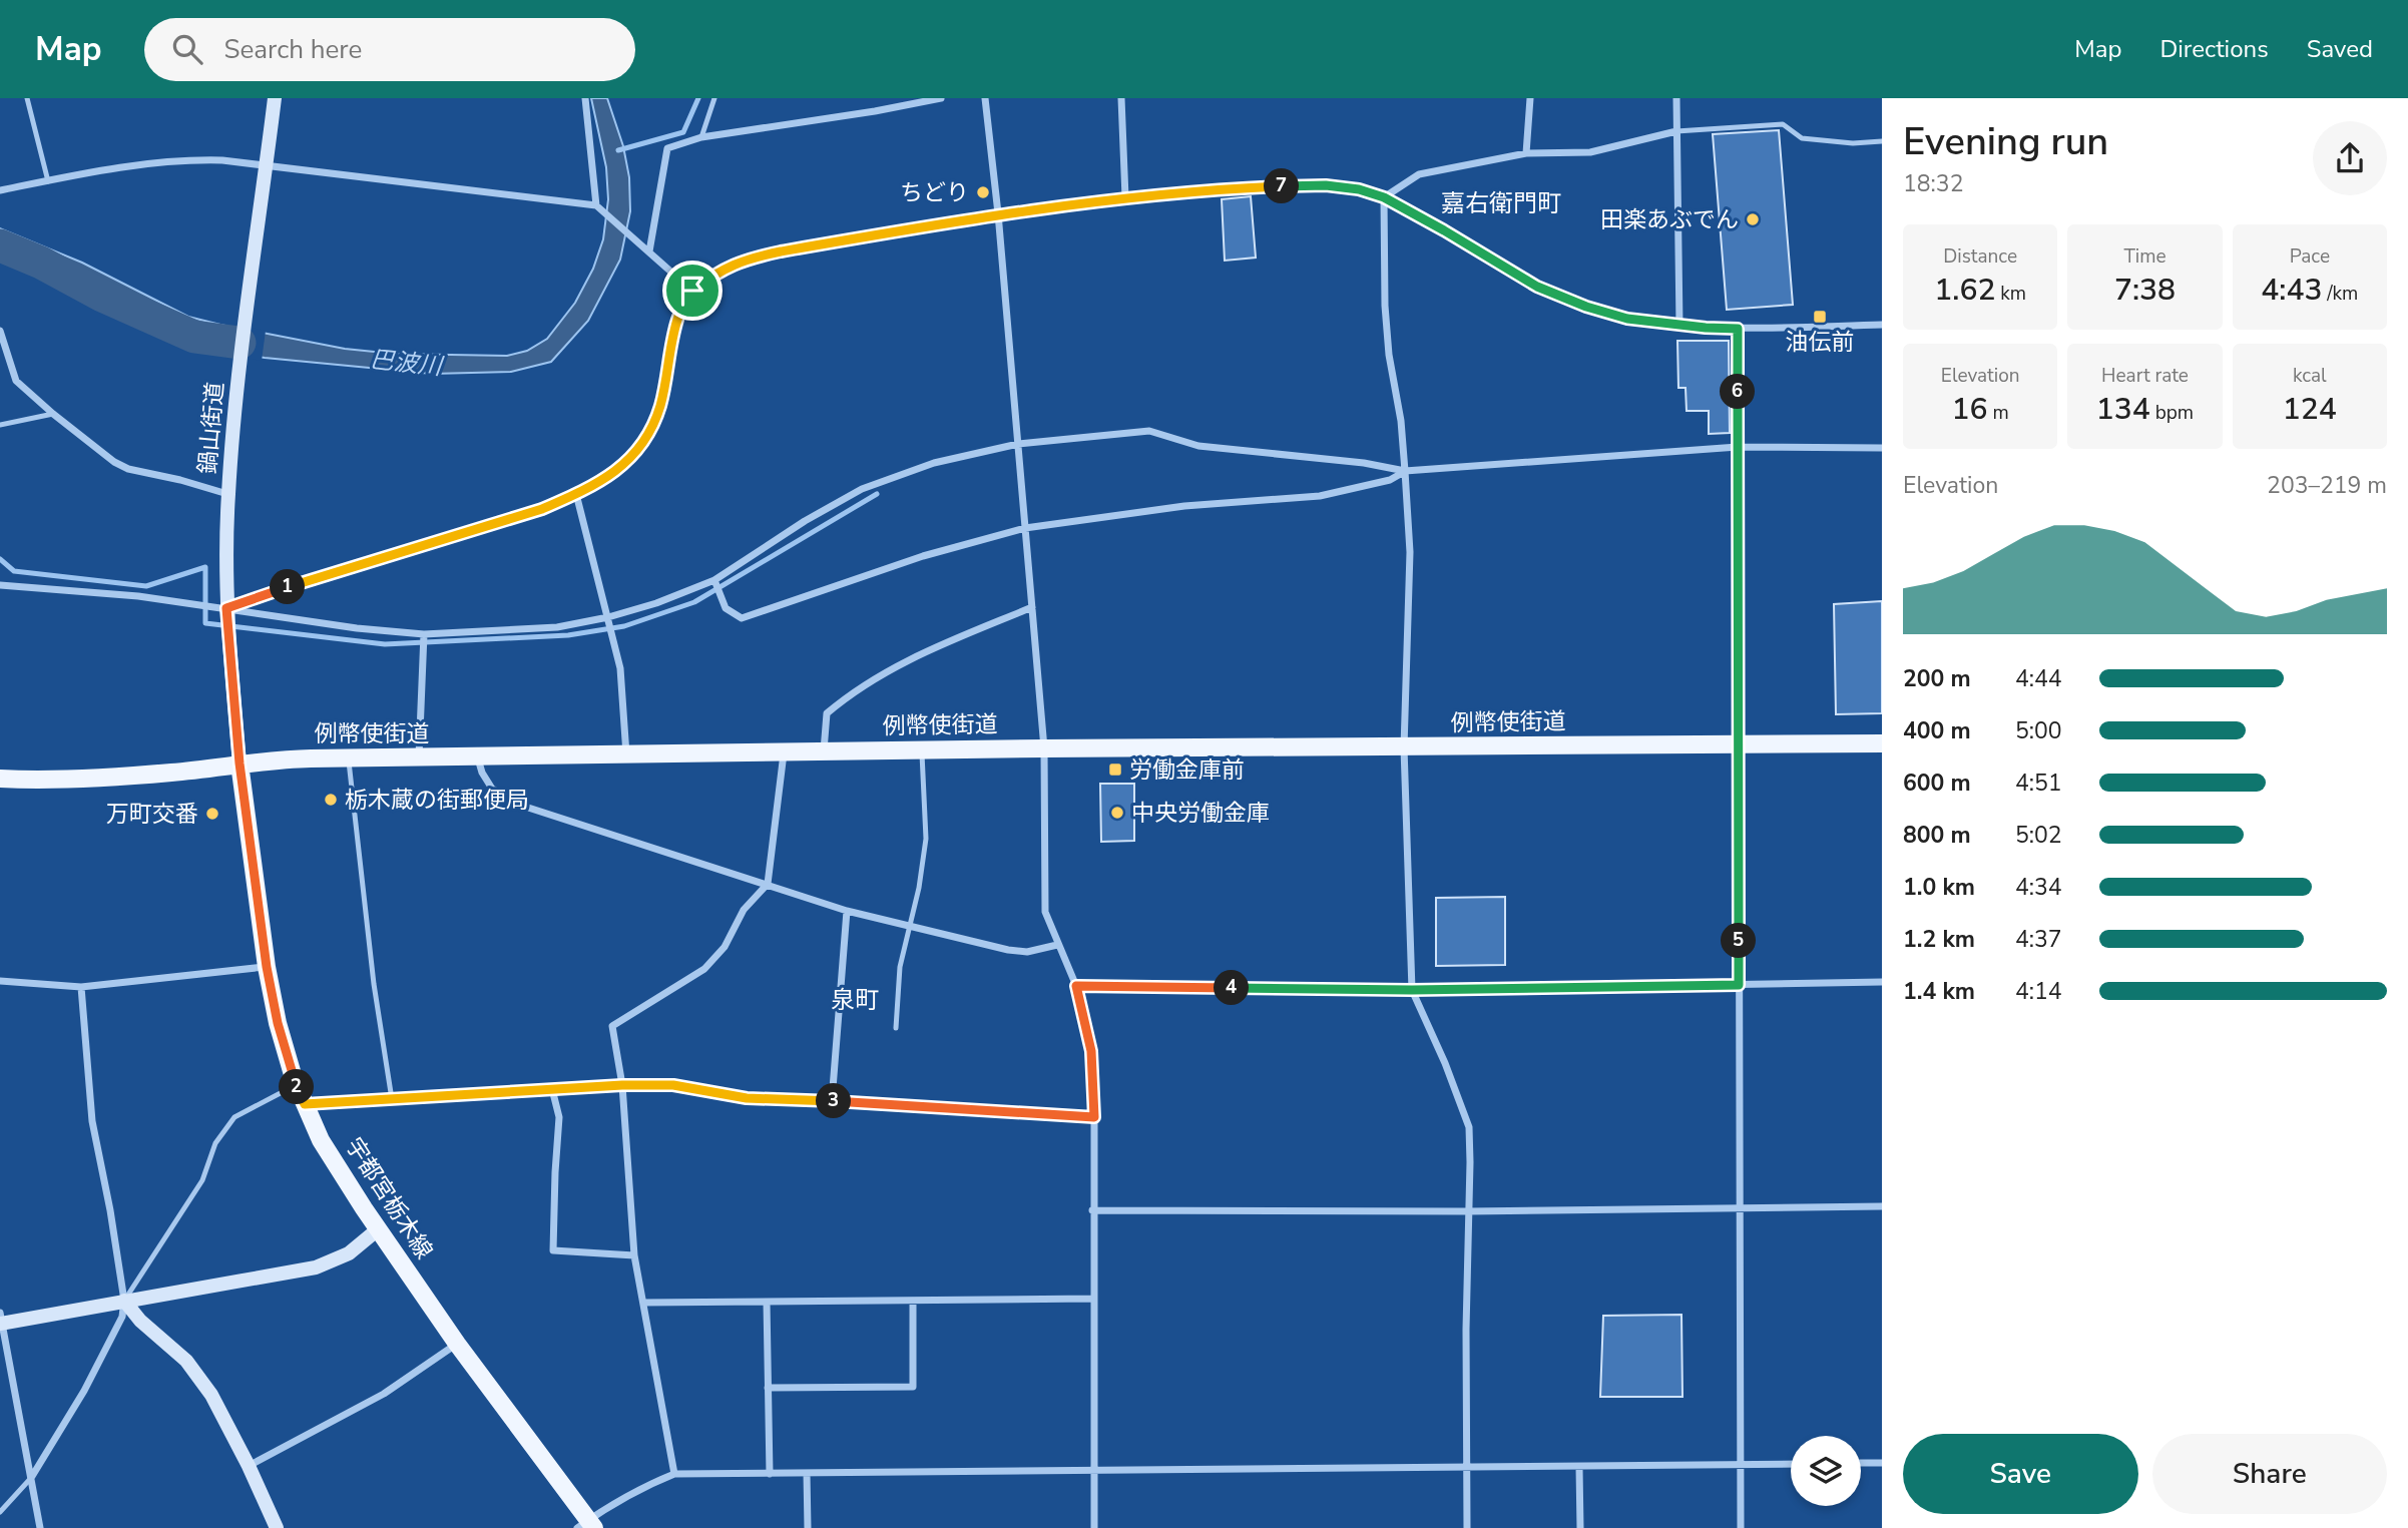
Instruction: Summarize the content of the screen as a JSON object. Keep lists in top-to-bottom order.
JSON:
{
  "streets": {
    "main road": ["例幣使街道", "宇都宮栃木線"],
    "street": ["鍋山街道"]
  },
  "crossings": [
    ["鍋山街道", "例幣使街道"],
    ["鍋山街道", "宇都宮栃木線"],
    ["例幣使街道", "宇都宮栃木線"]
  ],
  "districts": ["嘉右衛門町", "泉町"],
  "water": ["巴波川"],
  "places": {
    "other": [
      "ちどり",
      "田楽あぶでん",
      "栃木蔵の街郵便局",
      "中央労働金庫",
      "万町交番"
    ],
    "transit": ["油伝前", "労働金庫前"]
  },
  "page": {
    "header": "Map",
    "search": "Search here",
    "nav": ["Map", "Directions", "Saved"],
    "heading": ["Evening run", "18:32"],
    "pins": [
      "7",
      "6",
      "1",
      "5",
      "4",
      "2",
      "3"
    ],
    "stats": [
      ["Distance", "1.62 km"],
      ["Time", "7:38"],
      ["Pace", "4:43 /km"],
      ["Elevation", "16 m"],
      ["Heart rate", "134 bpm"],
      ["kcal", "124"]
    ],
    "chart": ["Elevation", "203–219 m"],
    "list": [
      {
        "name": "200 m",
        "note": "4:44"
      },
      {
        "name": "400 m",
        "note": "5:00"
      },
      {
        "name": "600 m",
        "note": "4:51"
      },
      {
        "name": "800 m",
        "note": "5:02"
      },
      {
        "name": "1.0 km",
        "note": "4:34"
      },
      {
        "name": "1.2 km",
        "note": "4:37"
      },
      {
        "name": "1.4 km",
        "note": "4:14"
      }
    ],
    "buttons": ["Save", "Share"]
  }
}
